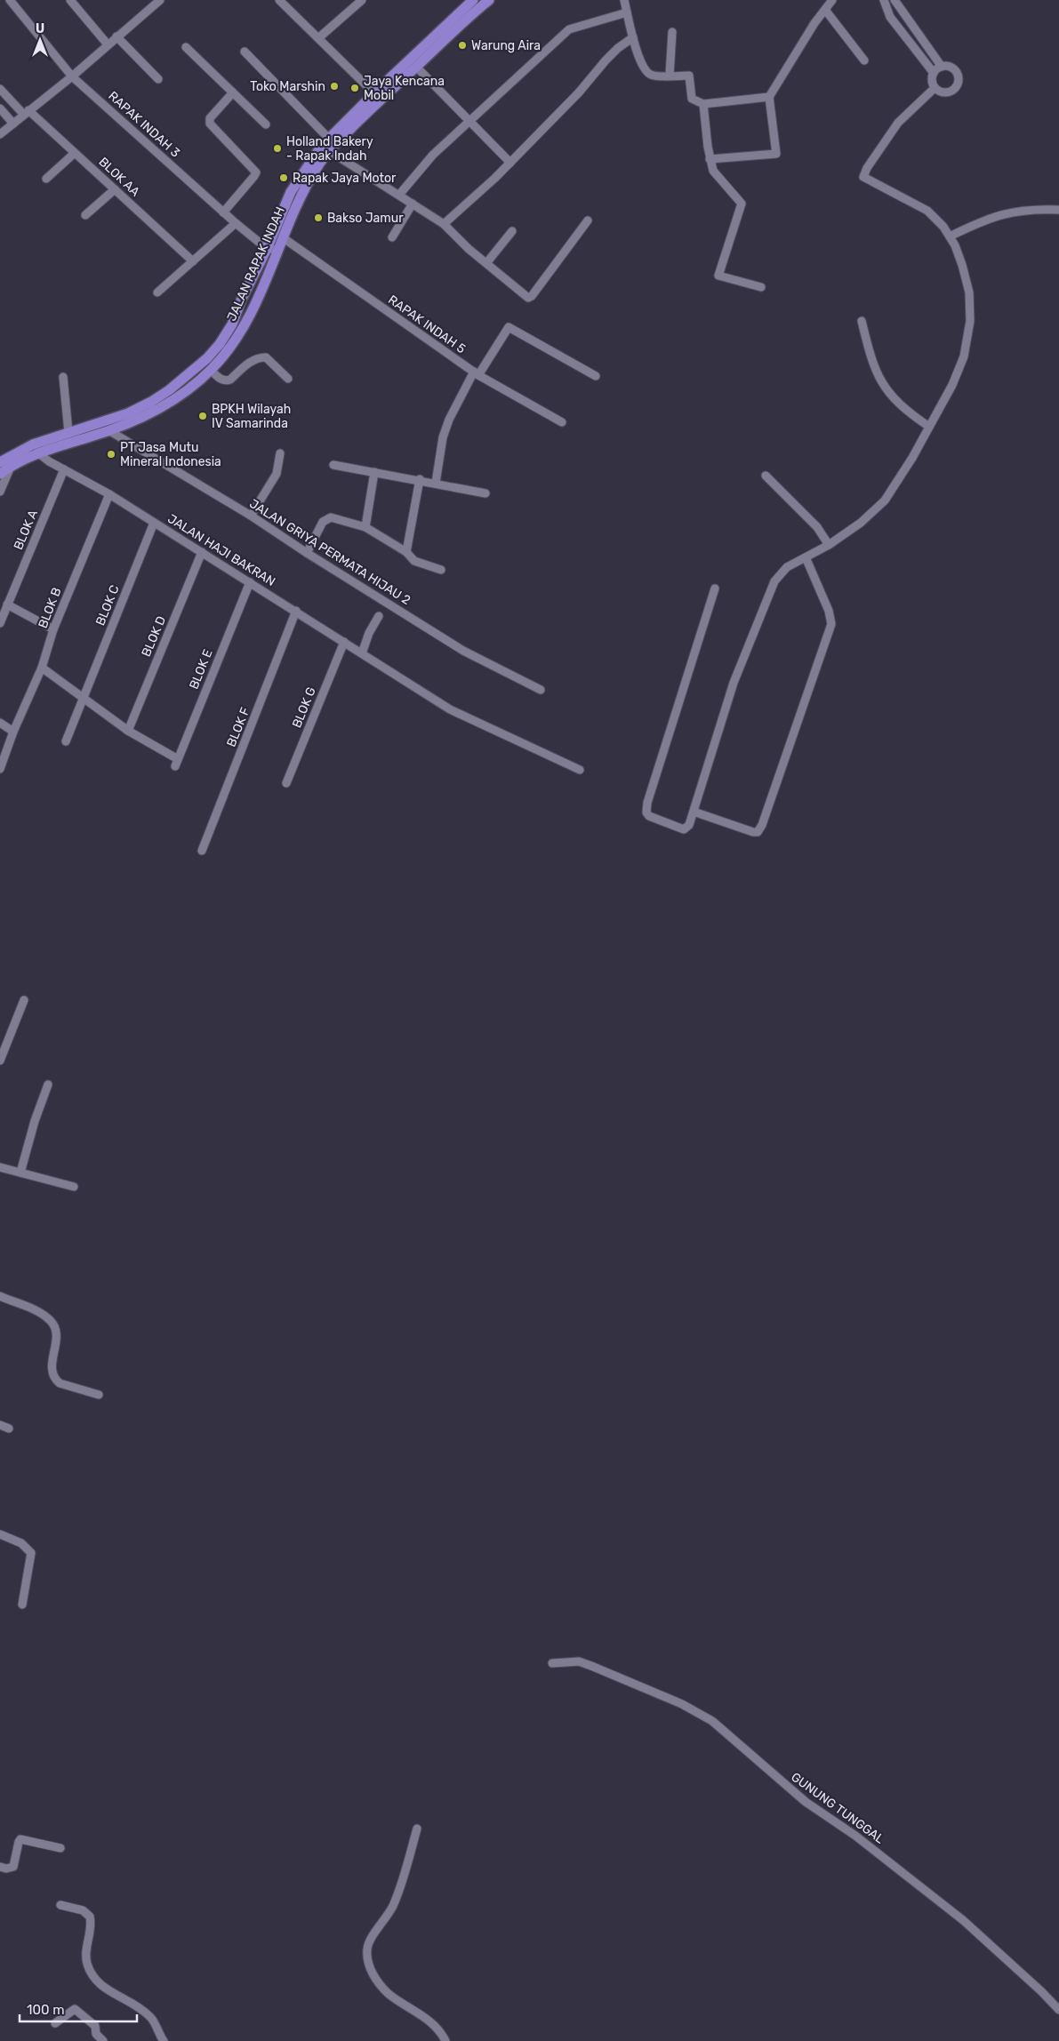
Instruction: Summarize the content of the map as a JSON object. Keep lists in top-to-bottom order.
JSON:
{
  "streets": {
    "main road": ["JALAN RAPAK INDAH"],
    "street": [
      "RAPAK INDAH 3",
      "BLOK AA",
      "RAPAK INDAH 5",
      "BLOK A",
      "JALAN HAJI BAKRAN",
      "JALAN GRIYA PERMATA HIJAU 2",
      "BLOK C",
      "BLOK B",
      "BLOK D",
      "BLOK E",
      "BLOK G",
      "BLOK F",
      "GUNUNG TUNGGAL"
    ]
  },
  "crossings": [
    ["RAPAK INDAH 3", "JALAN RAPAK INDAH"],
    ["JALAN RAPAK INDAH", "RAPAK INDAH 5"],
    ["JALAN RAPAK INDAH", "JALAN HAJI BAKRAN"],
    ["JALAN RAPAK INDAH", "JALAN GRIYA PERMATA HIJAU 2"],
    ["BLOK A", "JALAN HAJI BAKRAN"],
    ["JALAN HAJI BAKRAN", "BLOK C"],
    ["JALAN HAJI BAKRAN", "BLOK B"],
    ["JALAN HAJI BAKRAN", "BLOK D"],
    ["JALAN HAJI BAKRAN", "BLOK E"],
    ["JALAN HAJI BAKRAN", "BLOK G"],
    ["JALAN HAJI BAKRAN", "BLOK F"],
    ["BLOK D", "BLOK E"]
  ],
  "places": [
    "Warung Aira",
    "Toko Marshin",
    "Jaya Kencana Mobil",
    "Holland Bakery - Rapak Indah",
    "Rapak Jaya Motor",
    "Bakso Jamur",
    "BPKH Wilayah IV Samarinda",
    "PT Jasa Mutu Mineral Indonesia"
  ],
  "scale_bar": "100 m",
  "north": "top"
}
